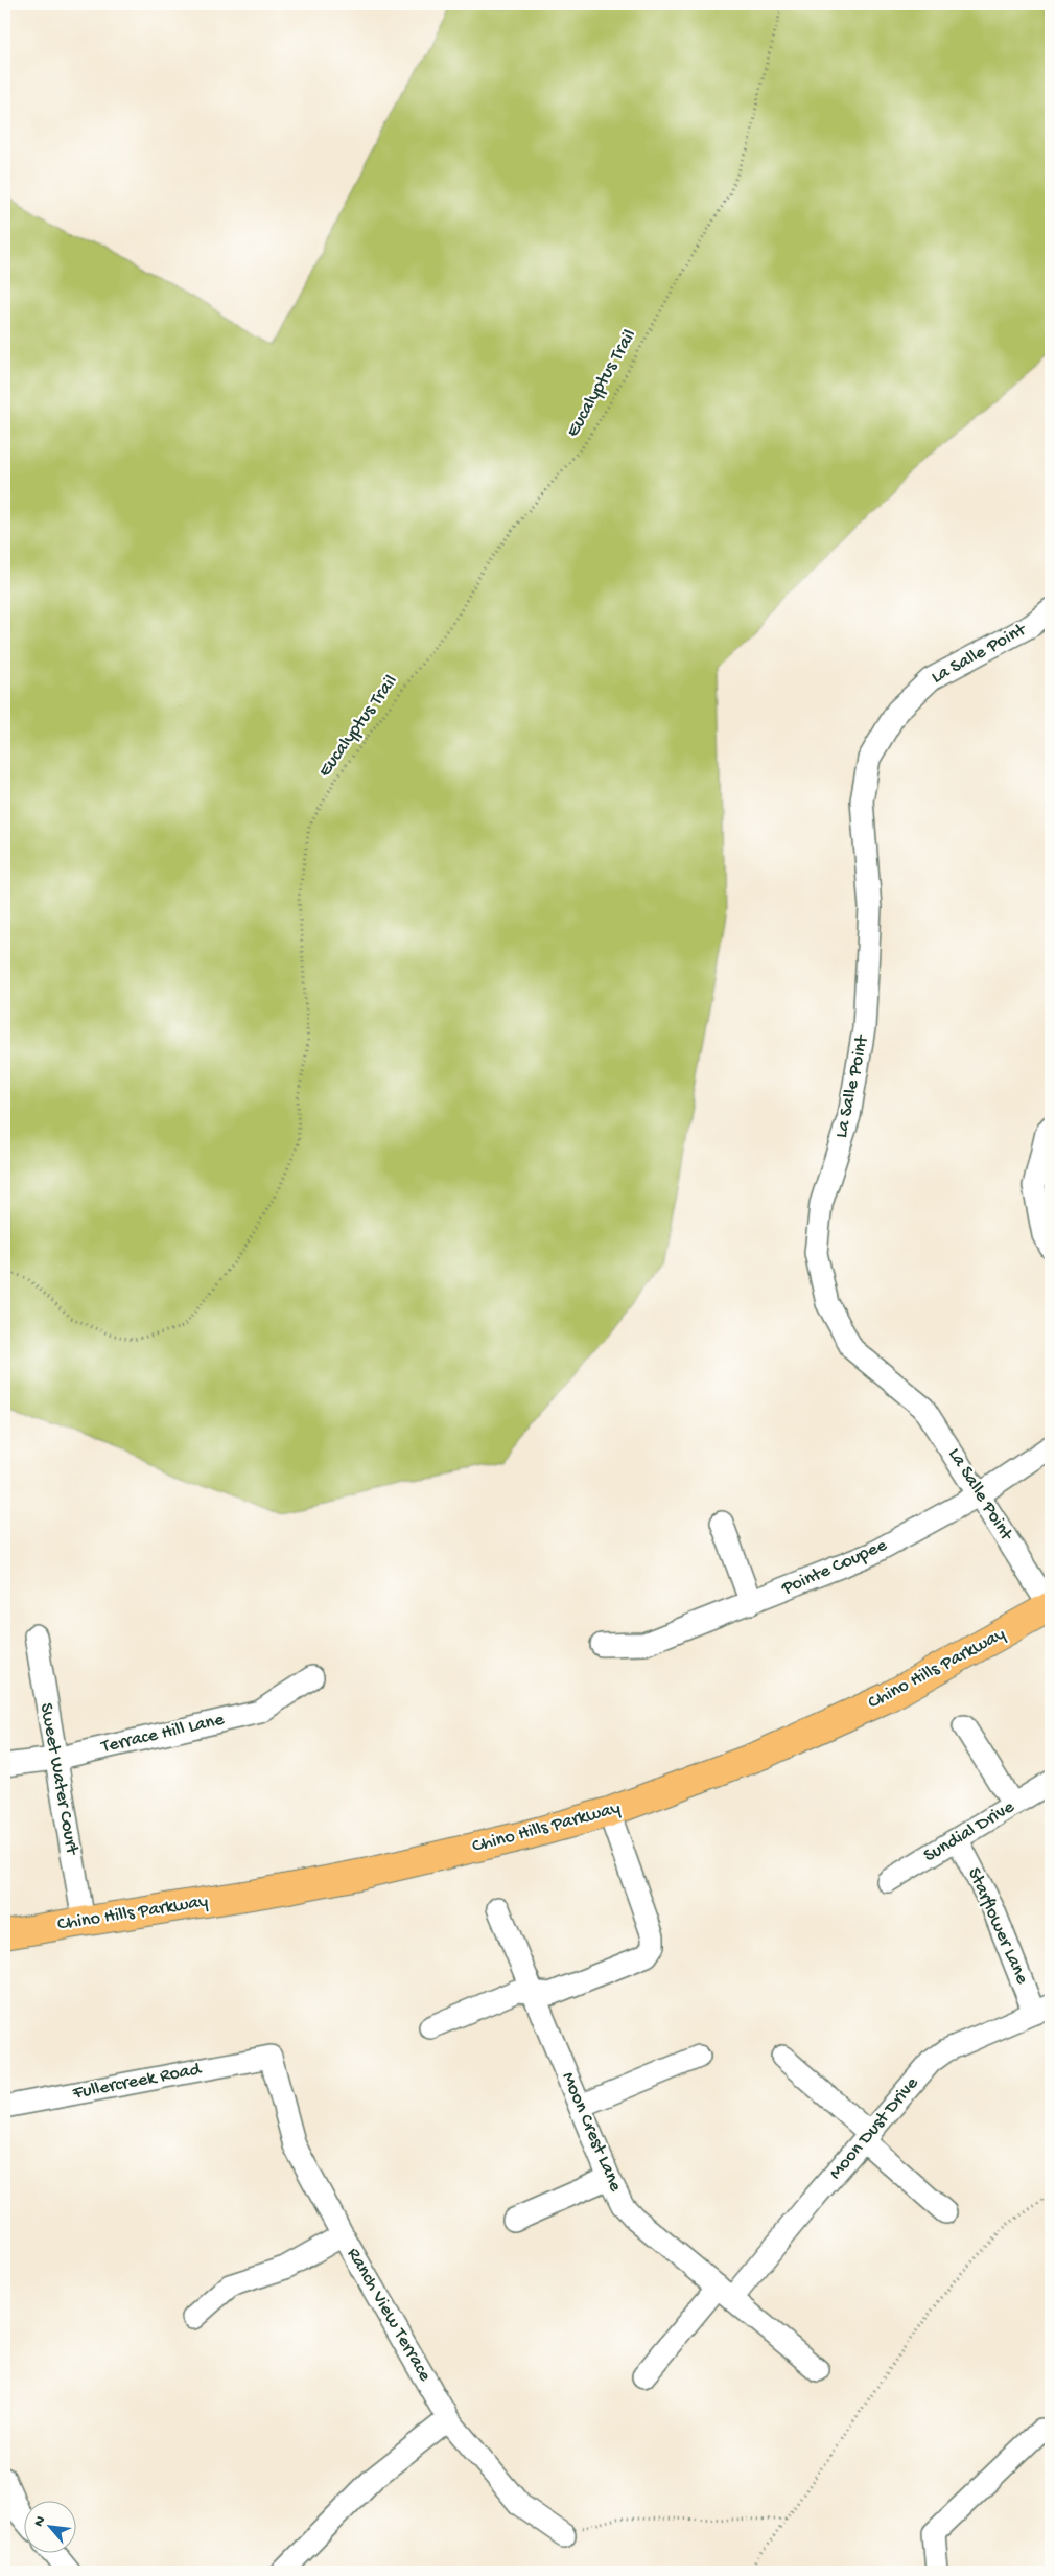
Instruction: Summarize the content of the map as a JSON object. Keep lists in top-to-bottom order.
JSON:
{
  "streets": {
    "main road": ["Chino Hills Parkway"],
    "street": [
      "La Salle Point",
      "Pointe Coupee",
      "Terrace Hill Lane",
      "Sweet Water Court",
      "Sundial Drive",
      "Starflower Lane",
      "Fullercreek Road",
      "Moon Dust Drive",
      "Moon Crest Lane",
      "Ranch View Terrace"
    ],
    "path": ["Eucalyptus Trail"]
  },
  "crossings": [
    ["La Salle Point", "Pointe Coupee"],
    ["La Salle Point", "Chino Hills Parkway"],
    ["Chino Hills Parkway", "Sweet Water Court"],
    ["Terrace Hill Lane", "Sweet Water Court"],
    ["Sundial Drive", "Starflower Lane"],
    ["Starflower Lane", "Moon Dust Drive"],
    ["Fullercreek Road", "Ranch View Terrace"],
    ["Moon Dust Drive", "Moon Crest Lane"]
  ],
  "north": "top left"
}
